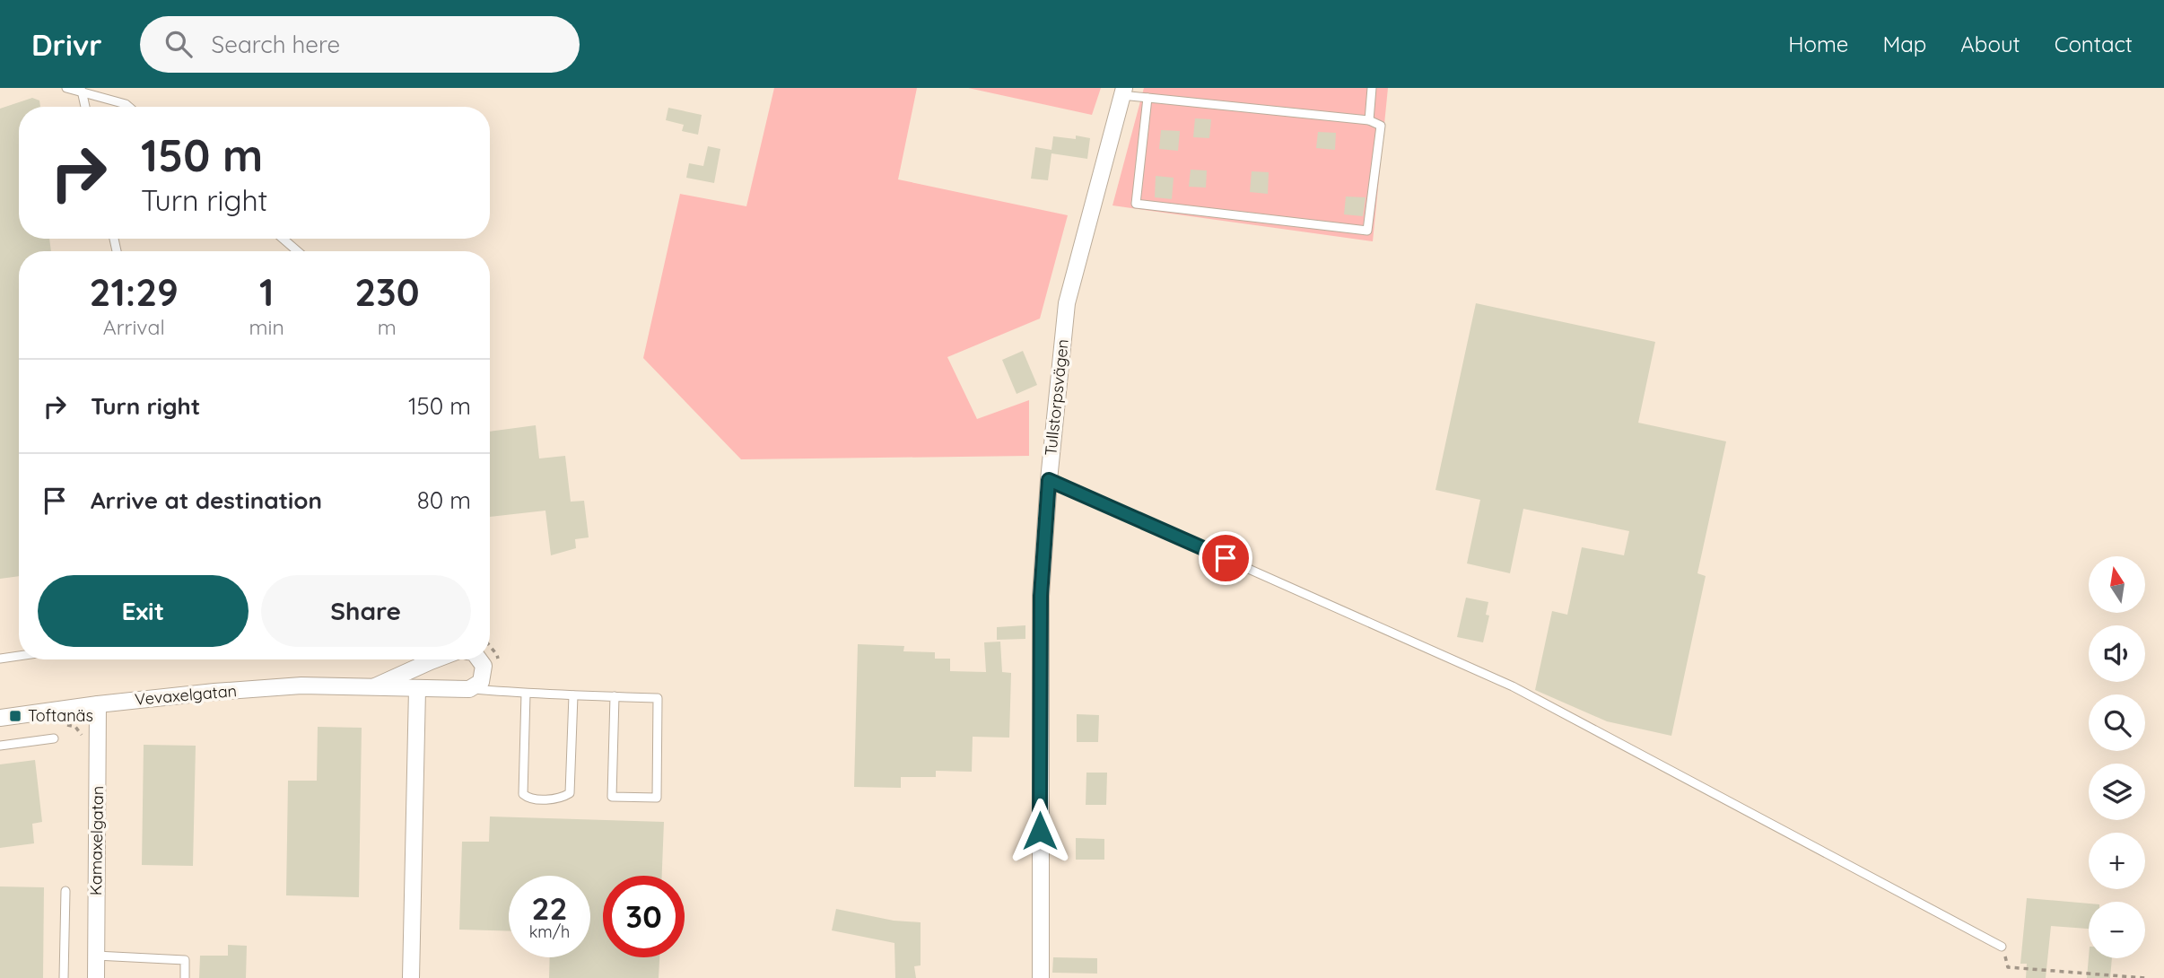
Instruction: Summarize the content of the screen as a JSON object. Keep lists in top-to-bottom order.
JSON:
{
  "streets": {
    "street": ["Tullstorpsvägen", "Vevaxelgatan", "Kamaxelgatan"]
  },
  "crossings": [
    ["Vevaxelgatan", "Kamaxelgatan"]
  ],
  "places": {
    "transit": ["Toftanäs"]
  },
  "north": "top",
  "page": {
    "header": "Drivr",
    "search": "Search here",
    "nav": [
      "Home",
      "Map",
      "About",
      "Contact"
    ],
    "turn": ["150 m", "Turn right"],
    "eta": [
      "21:29",
      "Arrival",
      "1",
      "min",
      "230",
      "m"
    ],
    "list": [
      {
        "name": "Turn right",
        "value": "150 m"
      },
      {
        "name": "Arrive at destination",
        "value": "80 m"
      }
    ],
    "map_buttons": ["+", "−"],
    "buttons": ["Exit", "Share"],
    "speed": "22 km/h",
    "limit": "30"
  }
}
